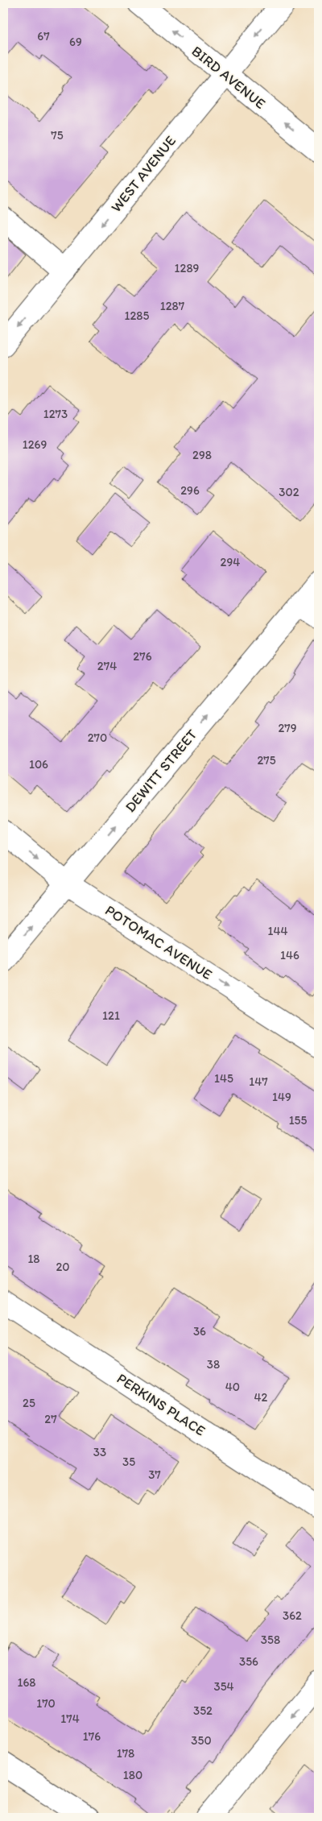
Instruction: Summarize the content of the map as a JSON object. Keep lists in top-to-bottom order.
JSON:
{
  "streets": {
    "street": [
      "BIRD AVENUE",
      "WEST AVENUE",
      "DEWITT STREET",
      "POTOMAC AVENUE",
      "PERKINS PLACE"
    ]
  },
  "crossings": [
    ["BIRD AVENUE", "WEST AVENUE"],
    ["DEWITT STREET", "POTOMAC AVENUE"]
  ],
  "one_way": [
    "BIRD AVENUE",
    "WEST AVENUE",
    "DEWITT STREET",
    "POTOMAC AVENUE"
  ],
  "house_numbers": [
    "67",
    "69",
    "75",
    "1289",
    "1287",
    "1285",
    "1273",
    "1269",
    "298",
    "296",
    "302",
    "294",
    "276",
    "274",
    "279",
    "270",
    "275",
    "106",
    "144",
    "146",
    "121",
    "145",
    "147",
    "149",
    "155",
    "18",
    "20",
    "36",
    "38",
    "40",
    "42",
    "25",
    "27",
    "33",
    "35",
    "37",
    "362",
    "358",
    "356",
    "168",
    "354",
    "170",
    "352",
    "174",
    "176",
    "350",
    "178",
    "180"
  ]
}
